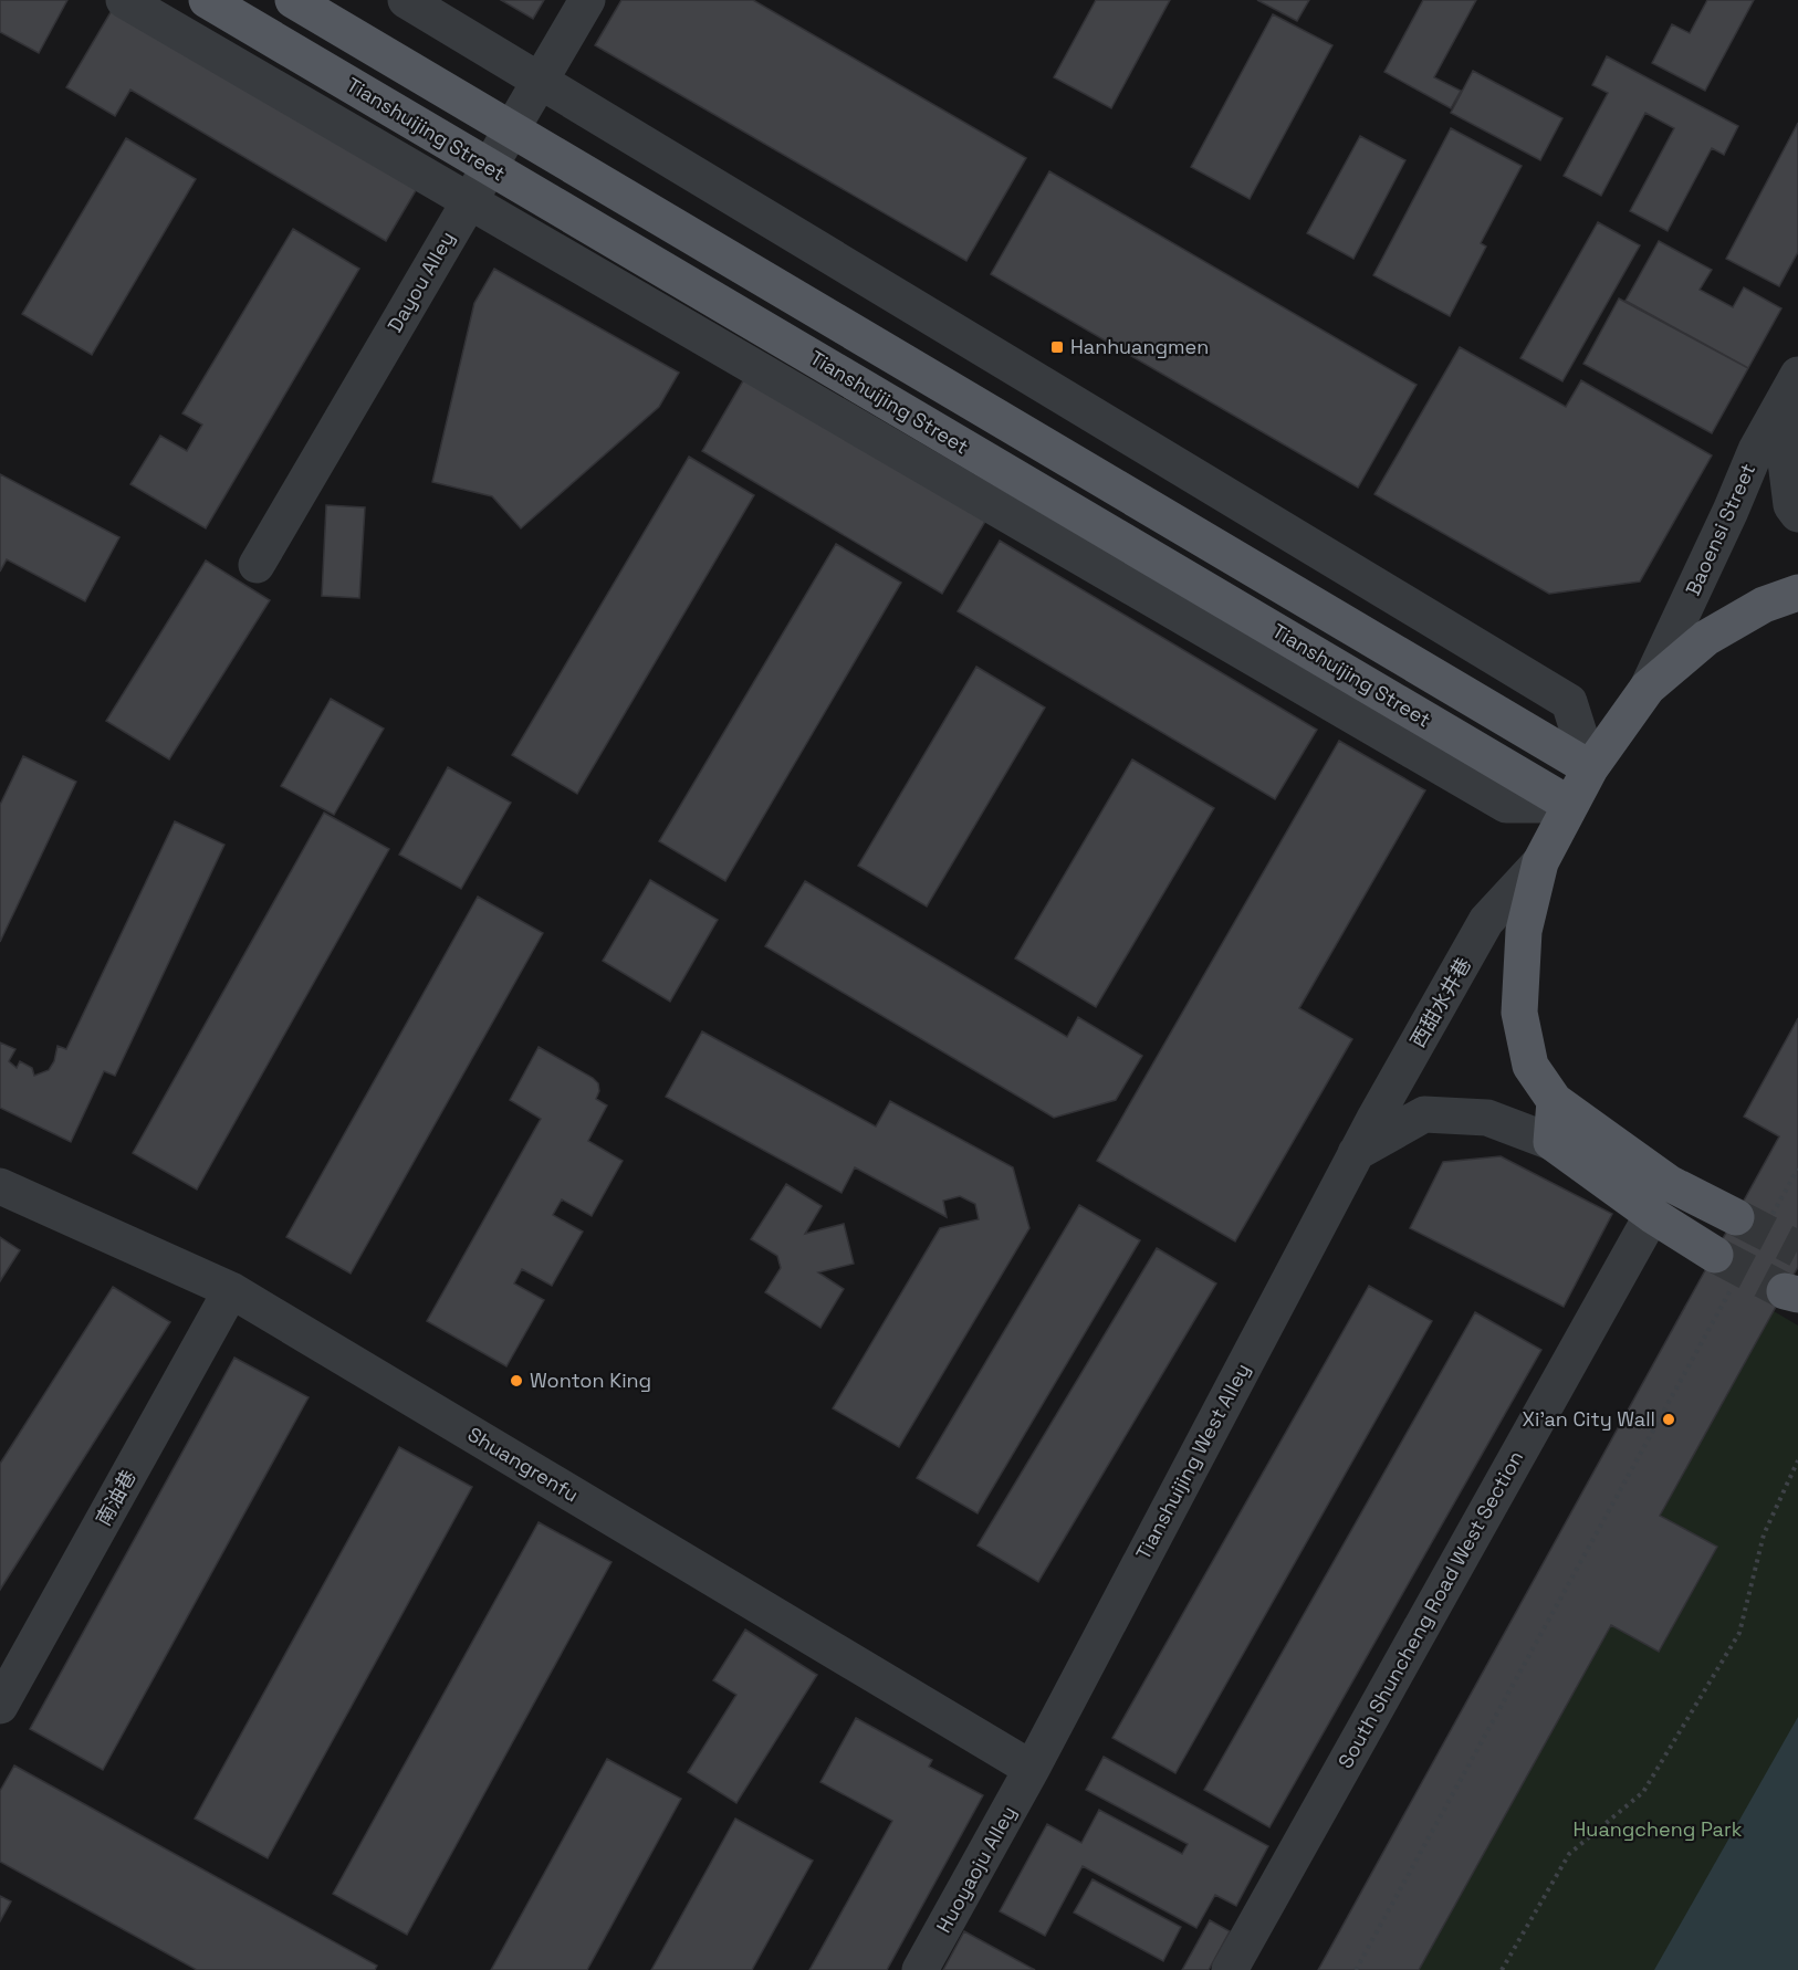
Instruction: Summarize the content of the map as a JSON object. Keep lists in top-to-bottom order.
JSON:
{
  "streets": {
    "main road": ["Tianshuijing Street"],
    "street": [
      "Dayou Alley",
      "Baoensi Street",
      "西甜水井巷",
      "Tianshuijing West Alley",
      "Shuangrenfu",
      "南油巷",
      "South Shuncheng Road West Section",
      "Huoyaoju Alley"
    ]
  },
  "crossings": [
    ["Tianshuijing Street", "Dayou Alley"],
    ["西甜水井巷", "Tianshuijing West Alley"],
    ["Tianshuijing West Alley", "Shuangrenfu"],
    ["Tianshuijing West Alley", "Huoyaoju Alley"],
    ["Shuangrenfu", "南油巷"],
    ["Shuangrenfu", "Huoyaoju Alley"]
  ],
  "parks": ["Huangcheng Park"],
  "places": {
    "transit": ["Hanhuangmen"],
    "other": ["Wonton King", "Xi'an City Wall"]
  }
}
